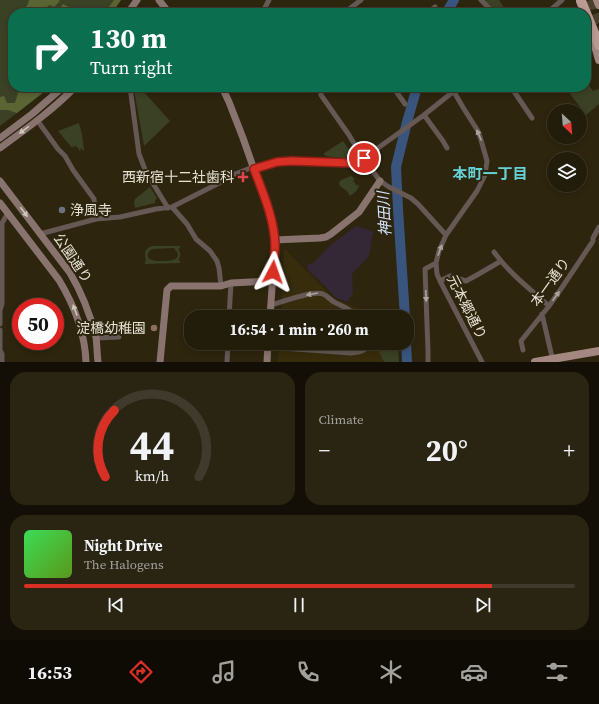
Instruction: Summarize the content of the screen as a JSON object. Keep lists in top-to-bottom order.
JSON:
{
  "streets": {
    "main road": ["公園通り"],
    "street": ["本一通り", "元本郷通り"]
  },
  "one_way": ["本一通り", "元本郷通り"],
  "districts": ["本町一丁目"],
  "water": ["神田川"],
  "places": {
    "health": ["西新宿十二社歯科"],
    "other": ["浄風寺", "淀橋幼稚園"]
  },
  "north": "bottom right",
  "page": {
    "turn": ["130 m", "Turn right"],
    "limit": "50",
    "trip": "16:54 · 1 min · 260 m",
    "tile": "Climate",
    "heat": ["−", "20°", "+"],
    "song": ["Night Drive", "The Halogens"],
    "tabs": "16:53",
    "gauge": ["44", "km/h"]
  }
}
